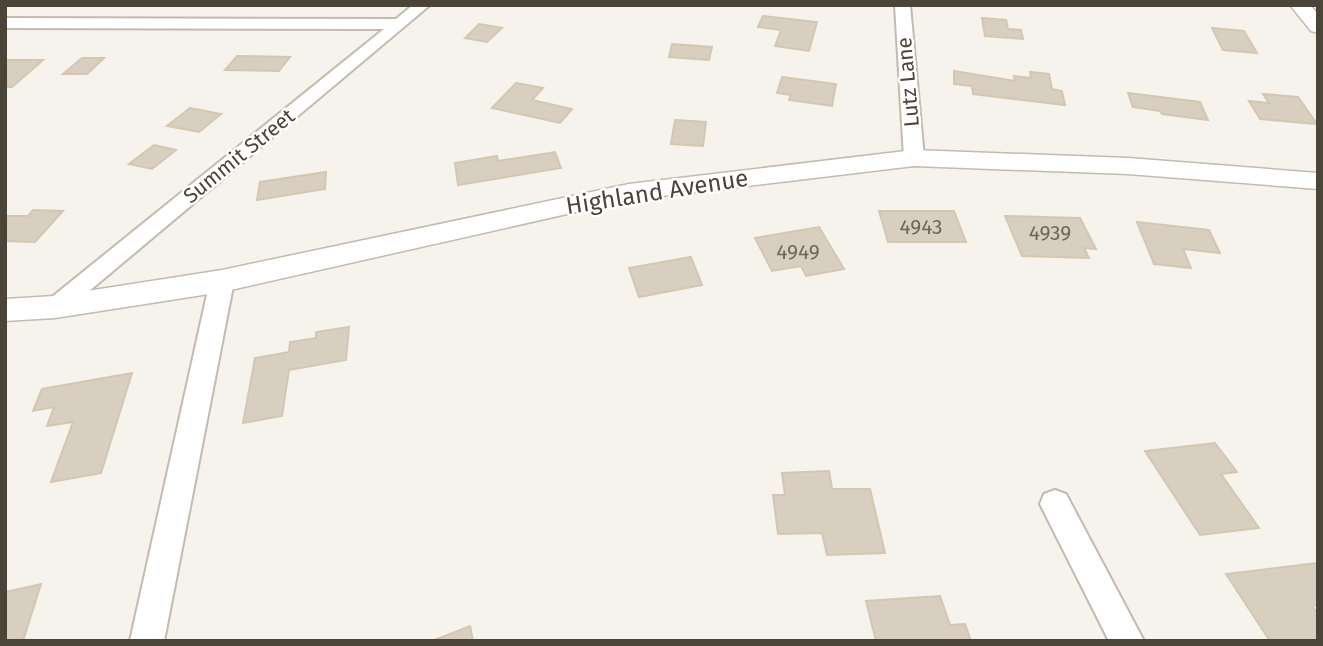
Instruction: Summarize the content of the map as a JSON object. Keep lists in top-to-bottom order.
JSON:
{
  "streets": {
    "street": ["Lutz Lane", "Summit Street", "Highland Avenue"]
  },
  "crossings": [
    ["Lutz Lane", "Highland Avenue"],
    ["Summit Street", "Highland Avenue"]
  ],
  "house_numbers": ["4943", "4939", "4949"]
}
